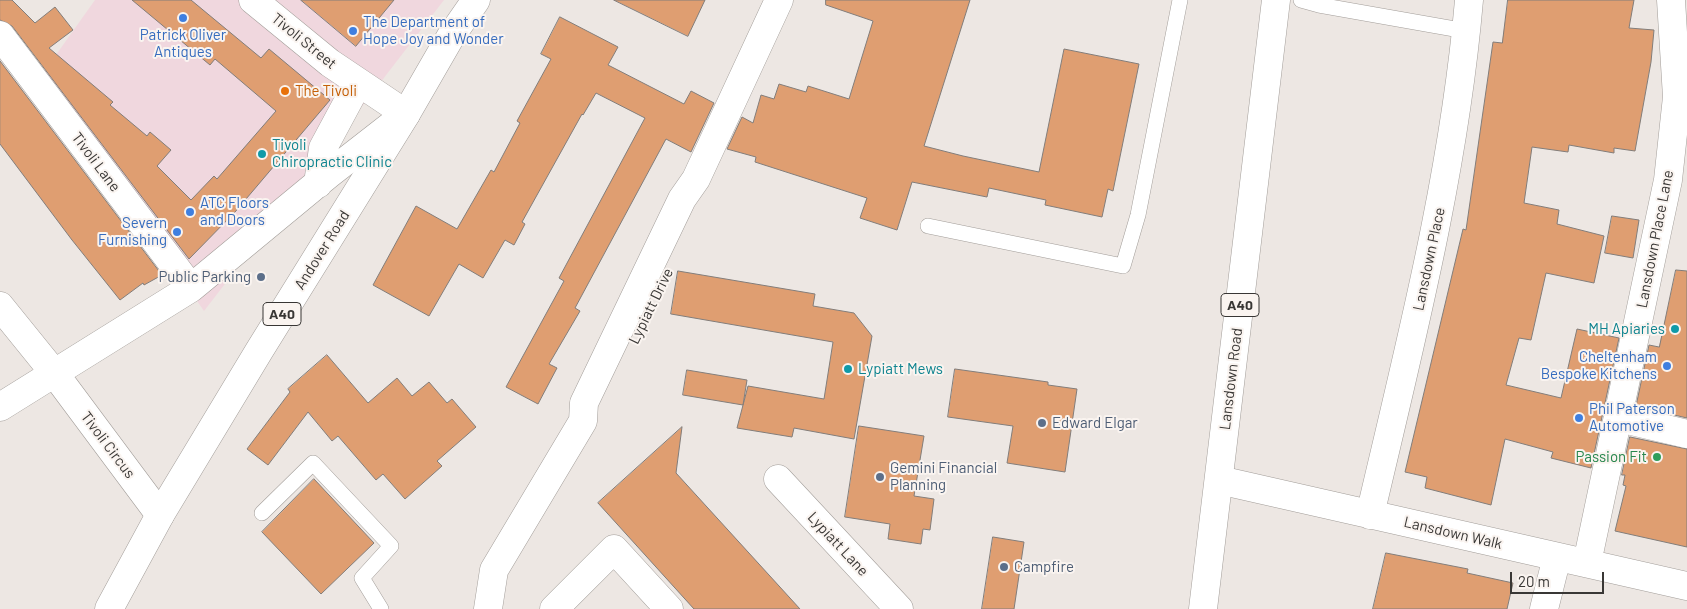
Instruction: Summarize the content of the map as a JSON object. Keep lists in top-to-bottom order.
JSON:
{
  "streets": {
    "main road": [
      "Tivoli Street",
      "Tivoli Lane",
      "Lansdown Place Lane",
      "Andover Road",
      "Lansdown Place",
      "A40",
      "Lypiatt Drive",
      "Lansdown Road",
      "Tivoli Circus",
      "Lansdown Walk",
      "Lypiatt Lane"
    ]
  },
  "crossings": [
    ["Tivoli Street", "Andover Road"],
    ["Tivoli Lane", "Andover Road"],
    ["Lansdown Place Lane", "Lansdown Walk"],
    ["Andover Road", "A40"],
    ["Andover Road", "Tivoli Circus"],
    ["Lansdown Place", "Lansdown Walk"],
    ["A40", "Tivoli Circus"],
    ["Lansdown Road", "Lansdown Walk"]
  ],
  "places": [
    "Patrick Oliver Antiques",
    "The Department of Hope Joy and Wonder",
    "The Tivoli",
    "Tivoli Chiropractic Clinic",
    "ATC Floors and Doors",
    "Severn Furnishing",
    "Public Parking",
    "MH Apiaries",
    "Cheltenham Bespoke Kitchens",
    "Lypiatt Mews",
    "Phil Paterson Automotive",
    "Edward Elgar",
    "Passion Fit",
    "Gemini Financial Planning",
    "Campfire"
  ],
  "scale_bar": "20 m"
}
